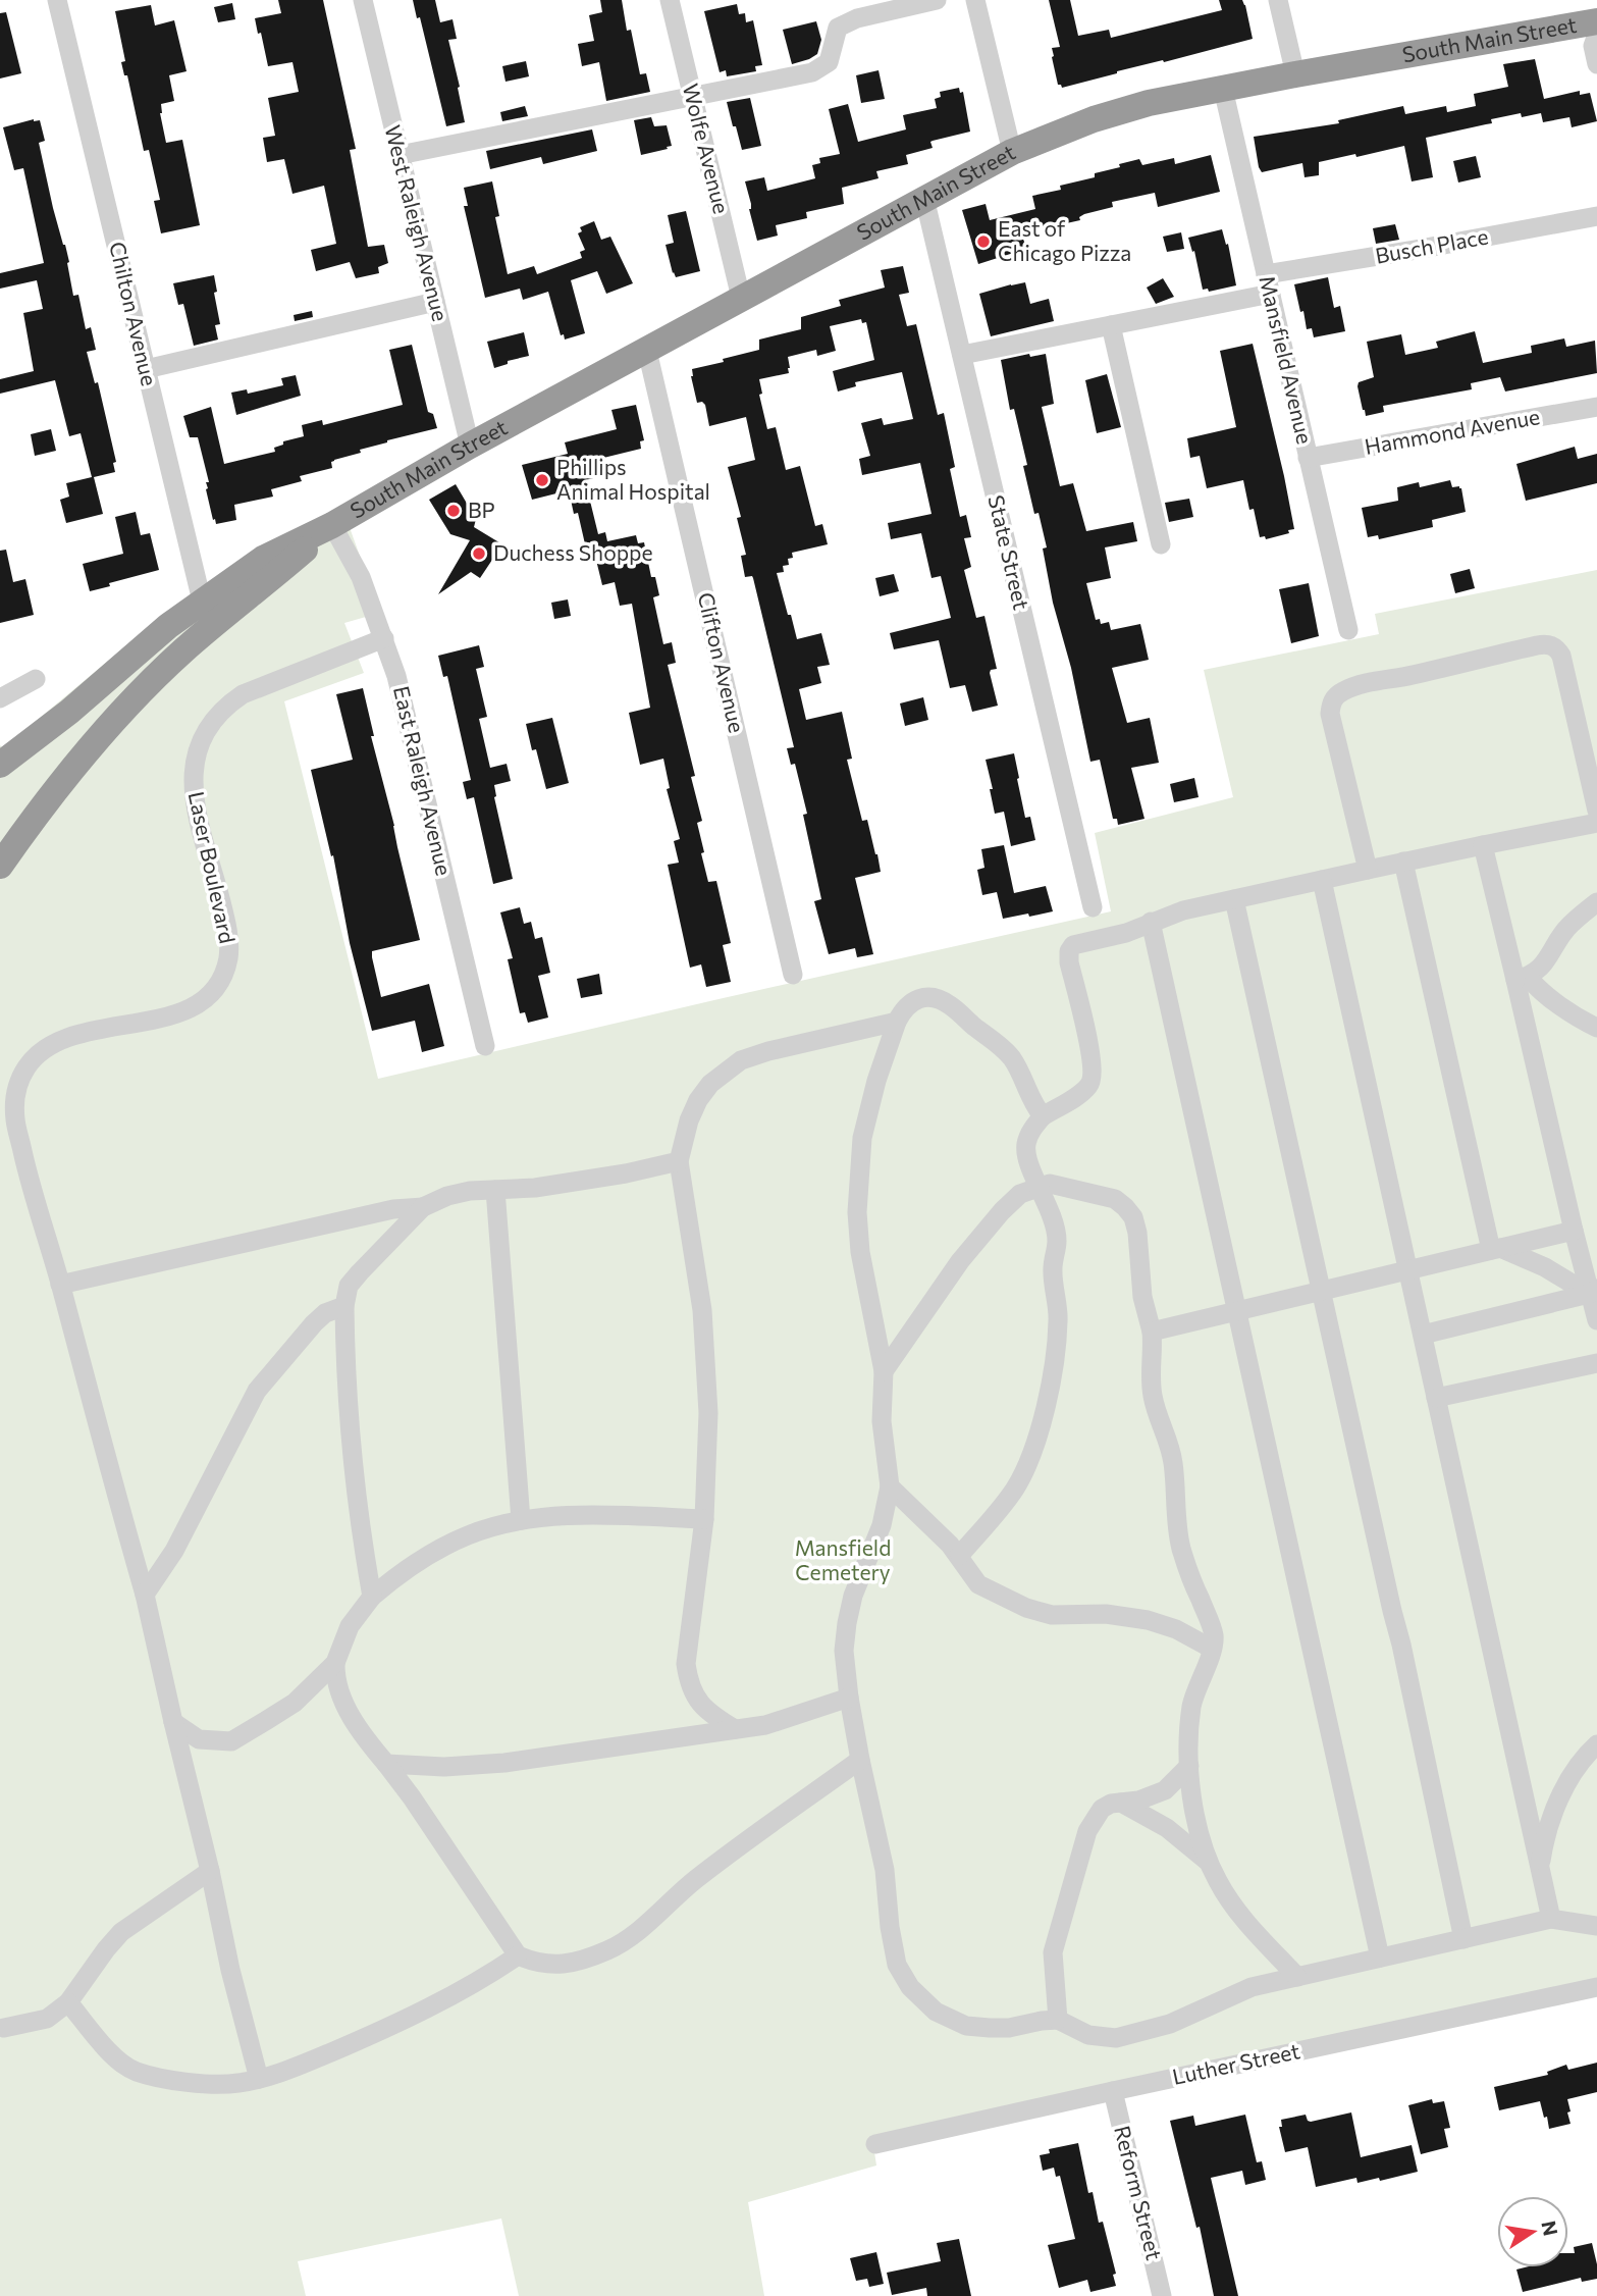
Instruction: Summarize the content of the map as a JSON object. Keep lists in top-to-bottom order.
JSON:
{
  "streets": {
    "highway": ["South Main Street"],
    "street": [
      "Wolfe Avenue",
      "West Raleigh Avenue",
      "Busch Place",
      "Chilton Avenue",
      "Mansfield Avenue",
      "Hammond Avenue",
      "State Street",
      "Clifton Avenue",
      "East Raleigh Avenue",
      "Laser Boulevard",
      "Luther Street",
      "Reform Street"
    ]
  },
  "crossings": [
    ["South Main Street", "Wolfe Avenue"],
    ["South Main Street", "West Raleigh Avenue"],
    ["South Main Street", "Chilton Avenue"],
    ["South Main Street", "Mansfield Avenue"],
    ["South Main Street", "State Street"],
    ["South Main Street", "Clifton Avenue"],
    ["South Main Street", "East Raleigh Avenue"],
    ["Busch Place", "Mansfield Avenue"],
    ["Busch Place", "State Street"],
    ["Mansfield Avenue", "Hammond Avenue"],
    ["East Raleigh Avenue", "Laser Boulevard"],
    ["Luther Street", "Reform Street"]
  ],
  "parks": ["Mansfield Cemetery"],
  "places": [
    "East of Chicago Pizza",
    "Phillips Animal Hospital",
    "BP",
    "Duchess Shoppe"
  ],
  "north": "right"
}
